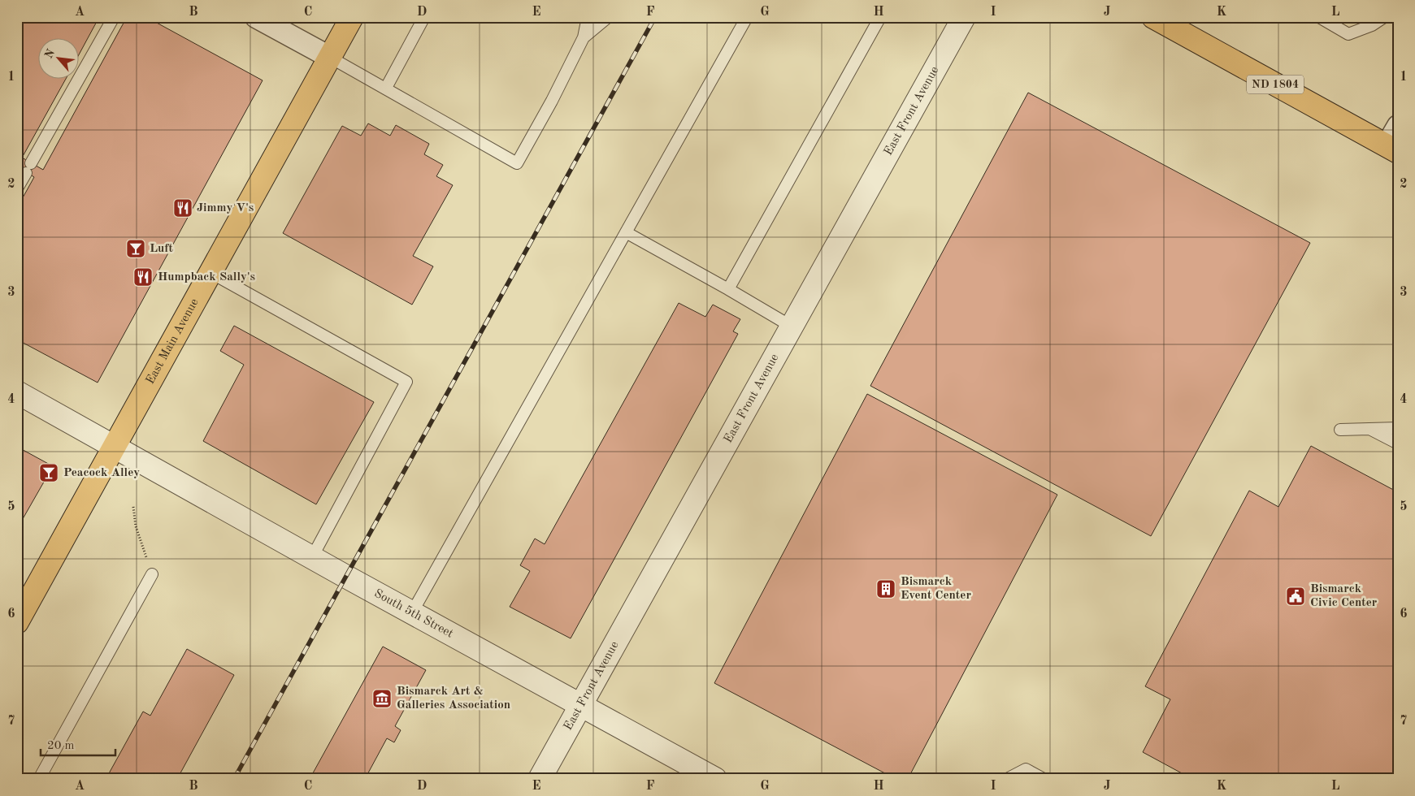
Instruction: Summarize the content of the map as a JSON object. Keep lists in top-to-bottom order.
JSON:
{
  "streets": {
    "main road": ["ND 1804", "East Main Avenue"],
    "street": ["East Front Avenue", "South 5th Street"]
  },
  "crossings": [
    ["East Front Avenue", "South 5th Street"],
    ["East Main Avenue", "South 5th Street"]
  ],
  "places": {
    "restaurant": ["Jimmy V's", "Humpback Sally's"],
    "bar": ["Luft", "Peacock Alley"],
    "building": ["Bismarck Event Center"],
    "public building": ["Bismarck Civic Center"],
    "museum": ["Bismarck Art & Galleries Association"]
  },
  "scale_bar": "20 m",
  "north": "top left",
  "grid": {
    "columns": [
      "A",
      "B",
      "C",
      "D",
      "E",
      "F",
      "G",
      "H",
      "I",
      "J",
      "K",
      "L"
    ],
    "rows": [
      "1",
      "2",
      "3",
      "4",
      "5",
      "6",
      "7"
    ]
  }
}
